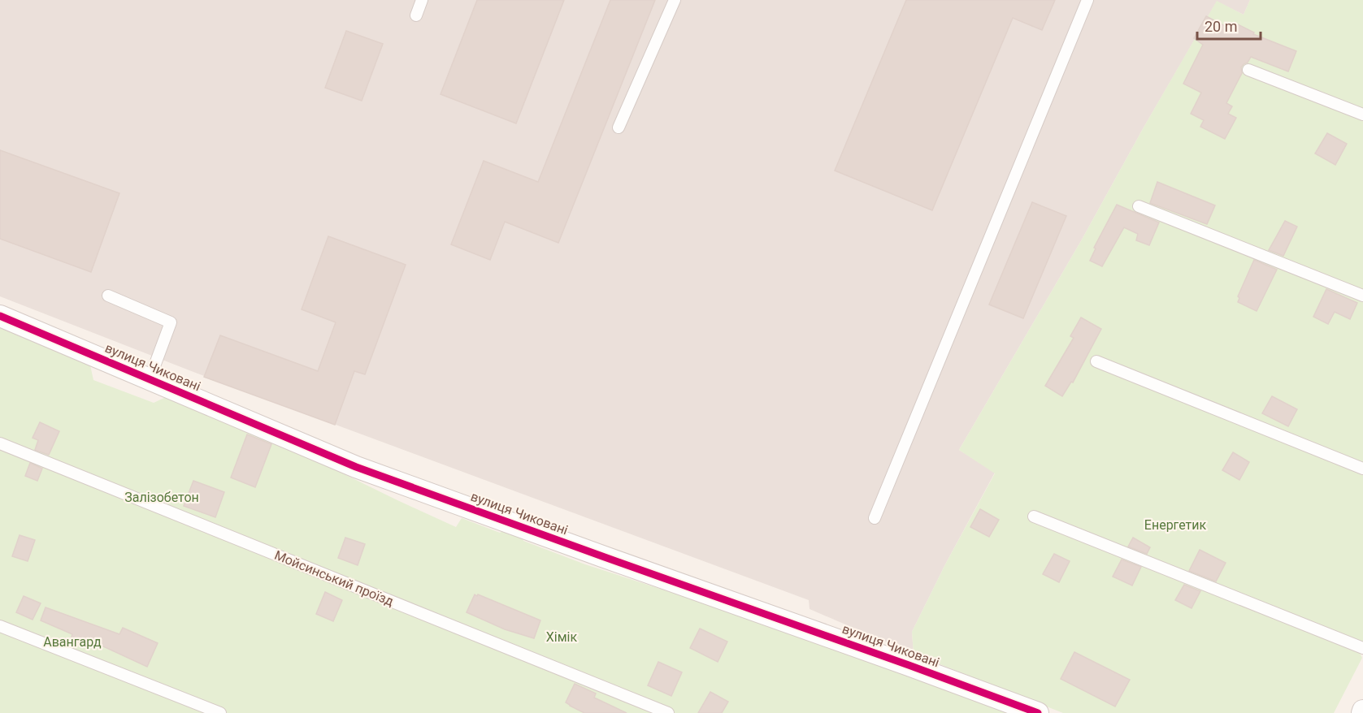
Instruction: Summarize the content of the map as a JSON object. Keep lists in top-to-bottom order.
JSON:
{
  "streets": {
    "street": ["вулиця Чиковані"],
    "lane": ["Мойсинський проїзд"]
  },
  "parks": [
    "Залізобетон",
    "Енергетик",
    "Хімік",
    "Авангард"
  ],
  "scale_bar": "20 m"
}
